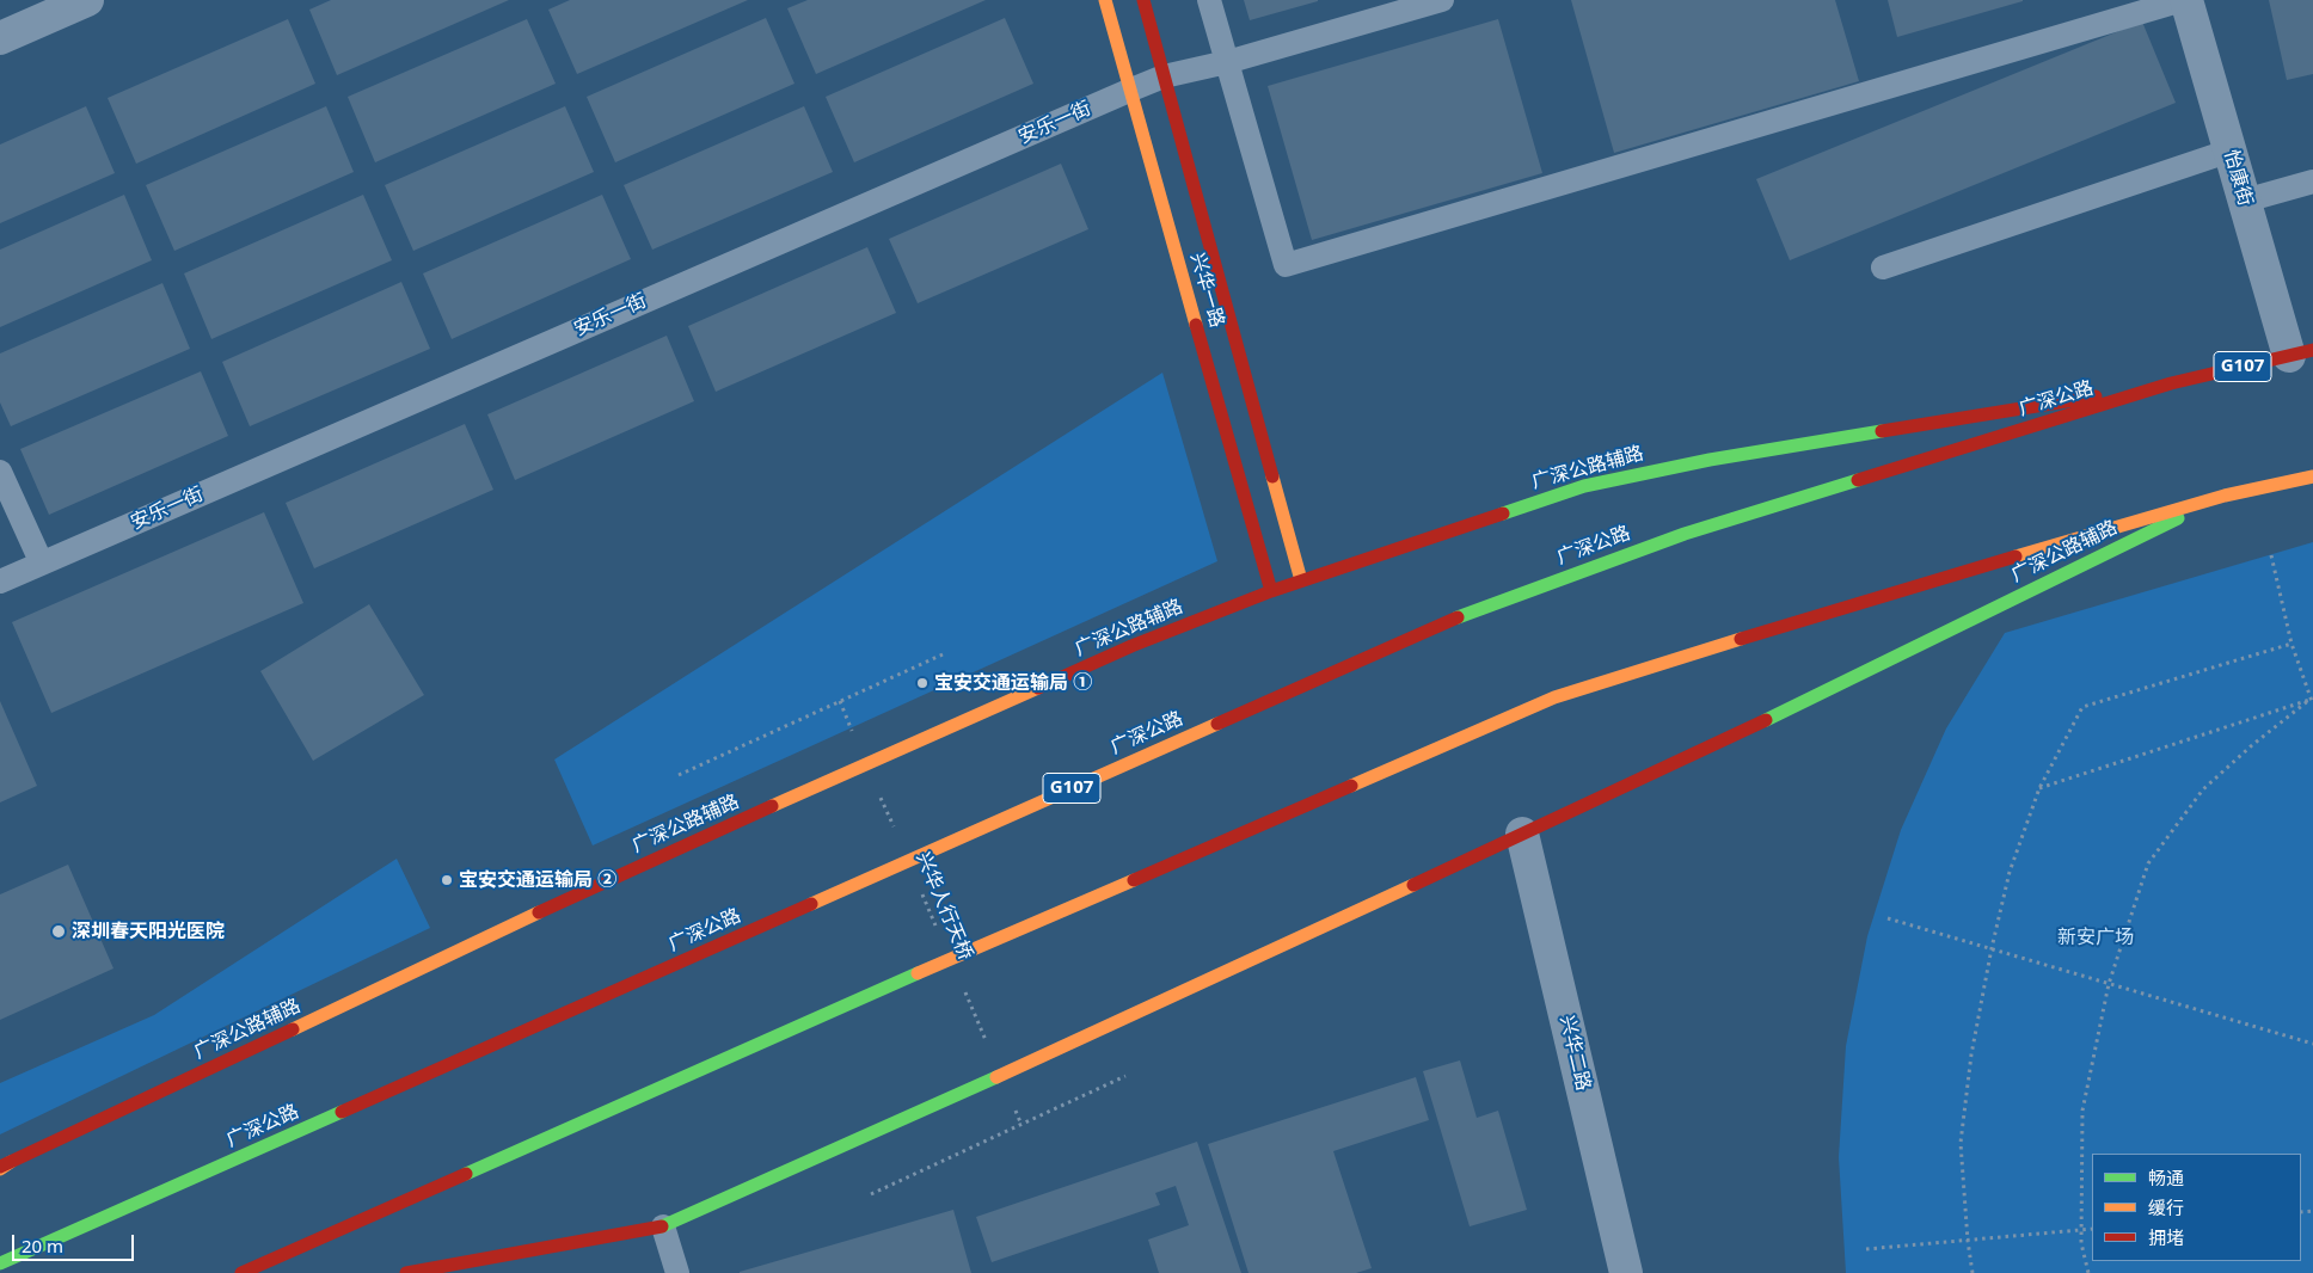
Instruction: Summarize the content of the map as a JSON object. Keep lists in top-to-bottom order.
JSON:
{
  "streets": {
    "main road": [
      "兴华一路",
      "G107",
      "广深公路",
      "广深公路辅路"
    ],
    "street": ["怡康街", "兴华二路"],
    "lane": ["安乐一街"],
    "path": ["兴华人行天桥"]
  },
  "crossings": [
    ["安乐一街", "兴华一路"],
    ["怡康街", "广深公路"],
    ["兴华一路", "广深公路辅路"],
    ["广深公路", "广深公路辅路"],
    ["广深公路辅路", "兴华二路"]
  ],
  "parks": ["新安广场"],
  "places": ["宝安交通运输局 ①", "宝安交通运输局 ②", "深圳春天阳光医院"],
  "legend": ["畅通", "缓行", "拥堵"],
  "scale_bar": "20 m"
}
